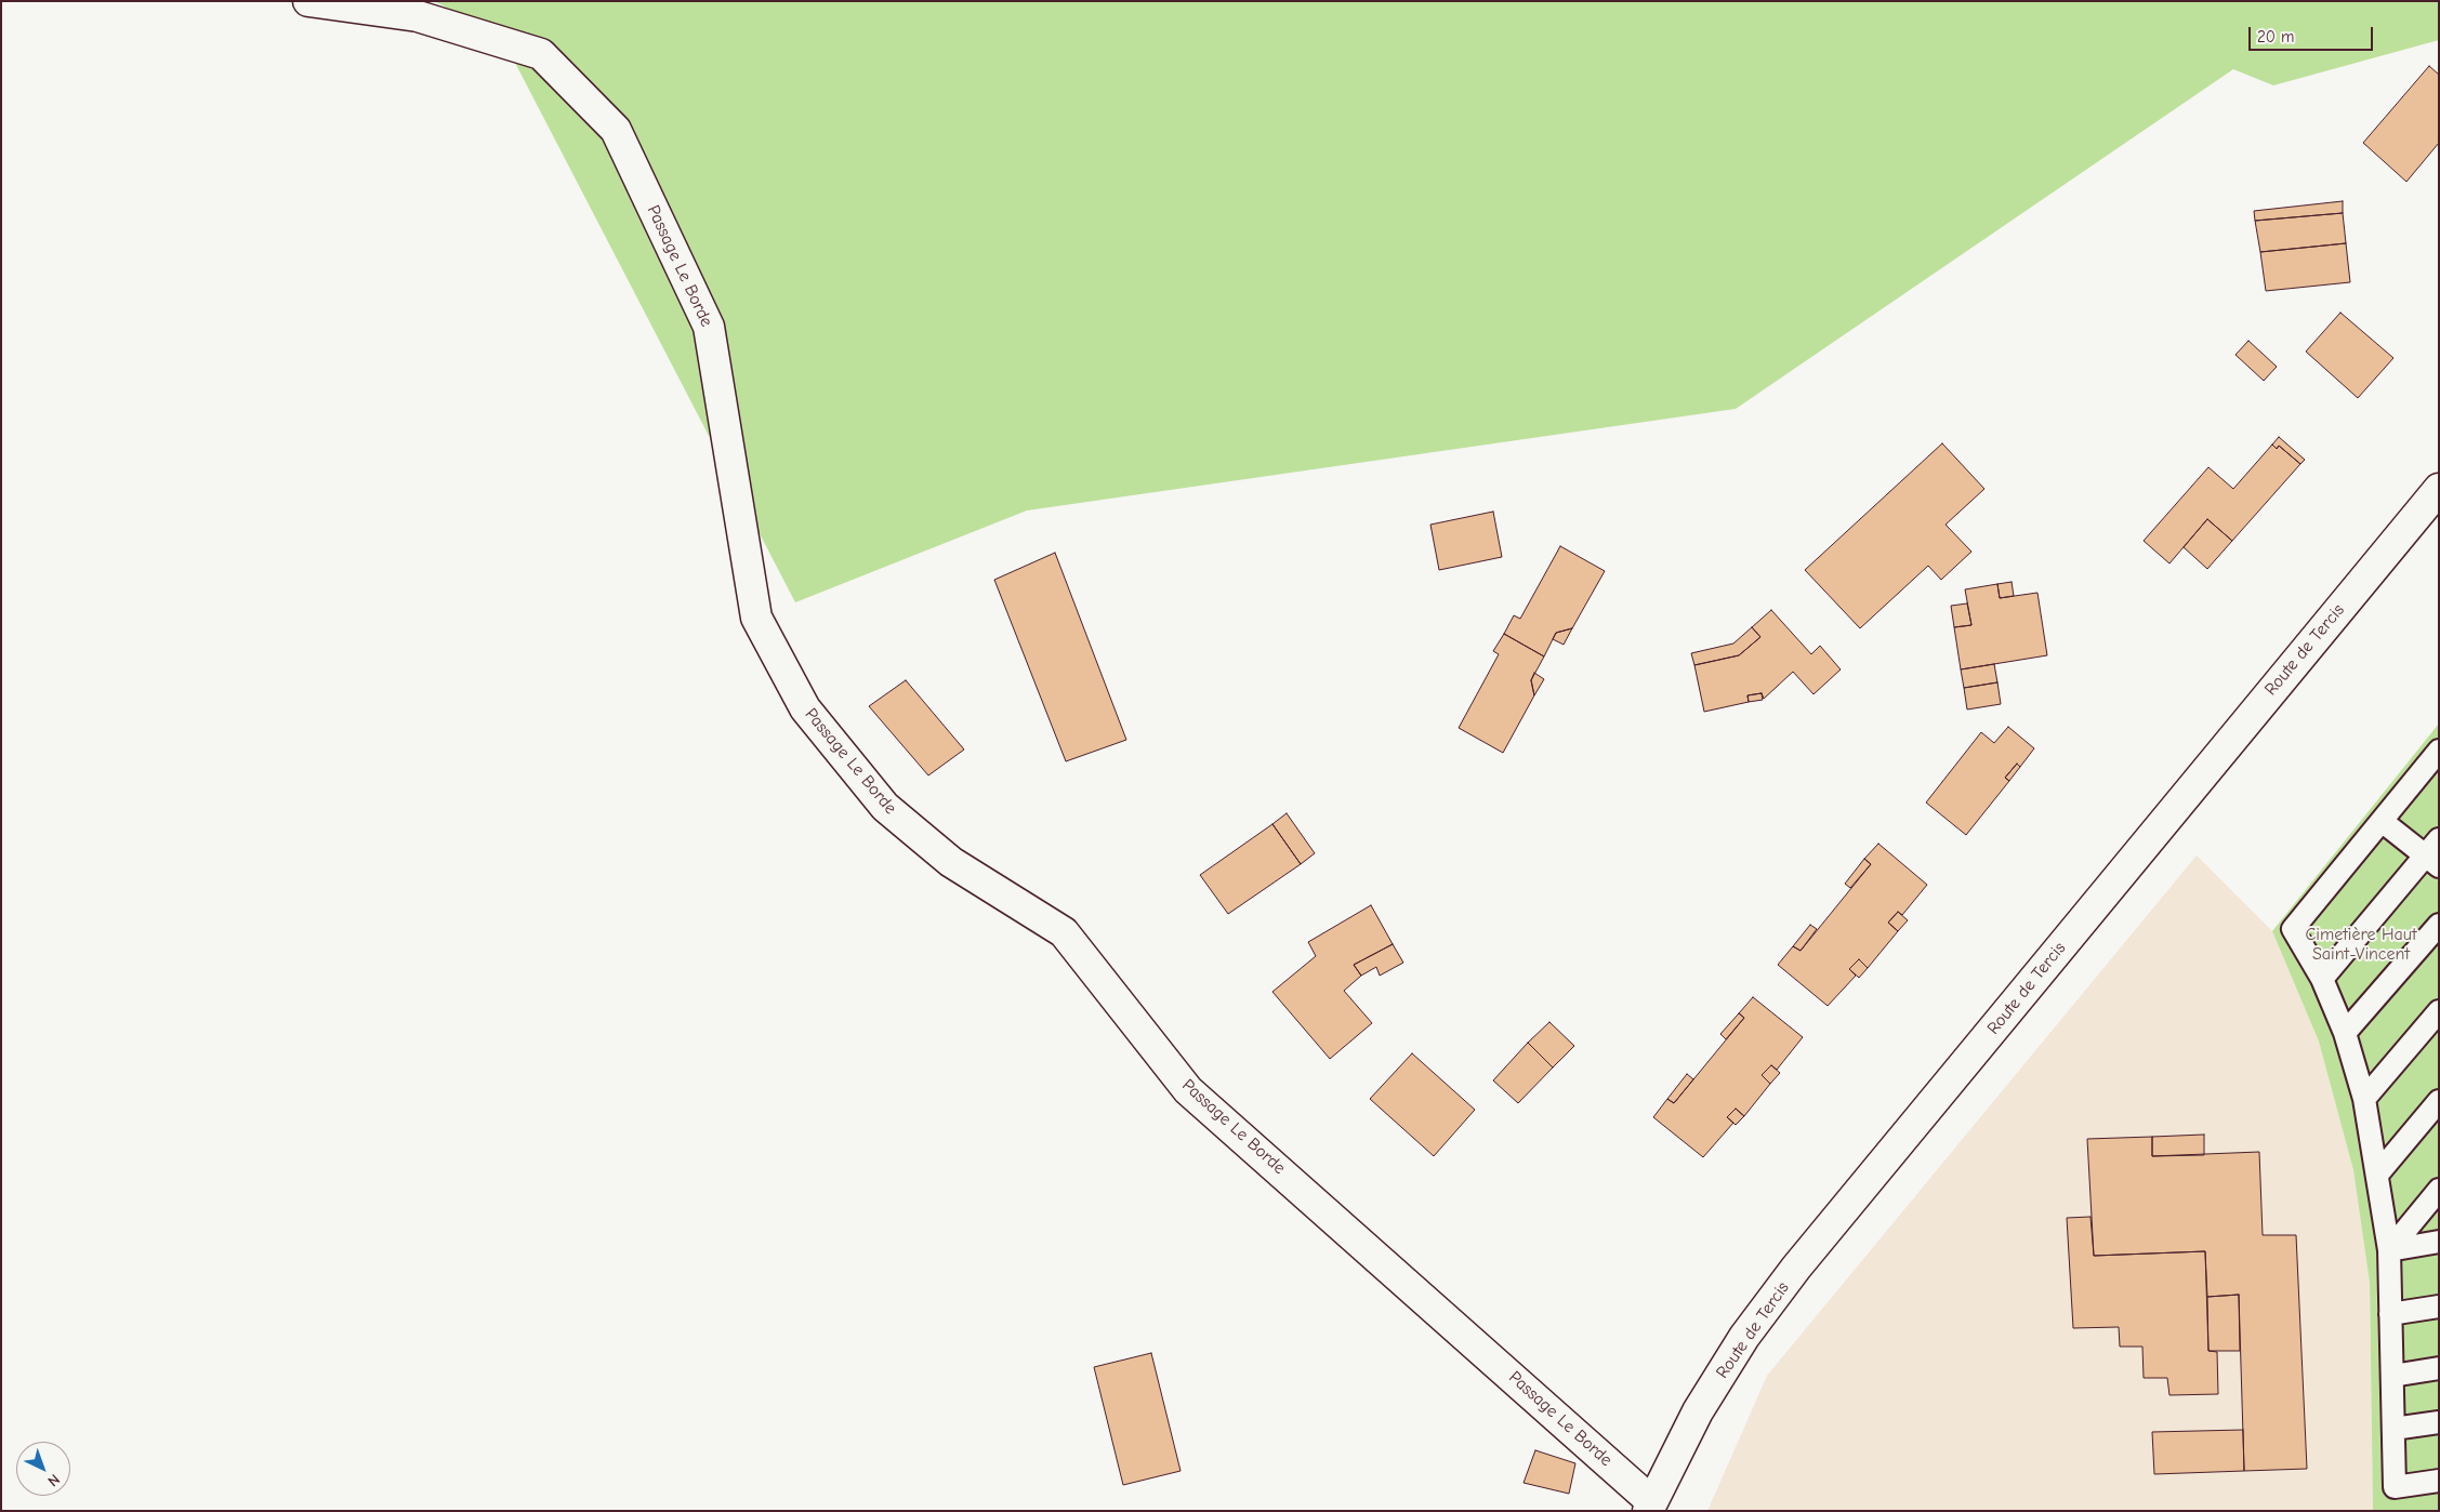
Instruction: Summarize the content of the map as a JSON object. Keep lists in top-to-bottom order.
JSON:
{
  "streets": {
    "street": ["Passage Le Borde", "Route de Tercis"]
  },
  "crossings": [
    ["Passage Le Borde", "Route de Tercis"]
  ],
  "parks": ["Cimetière Haut Saint-Vincent"],
  "scale_bar": "20 m",
  "north": "bottom right"
}
